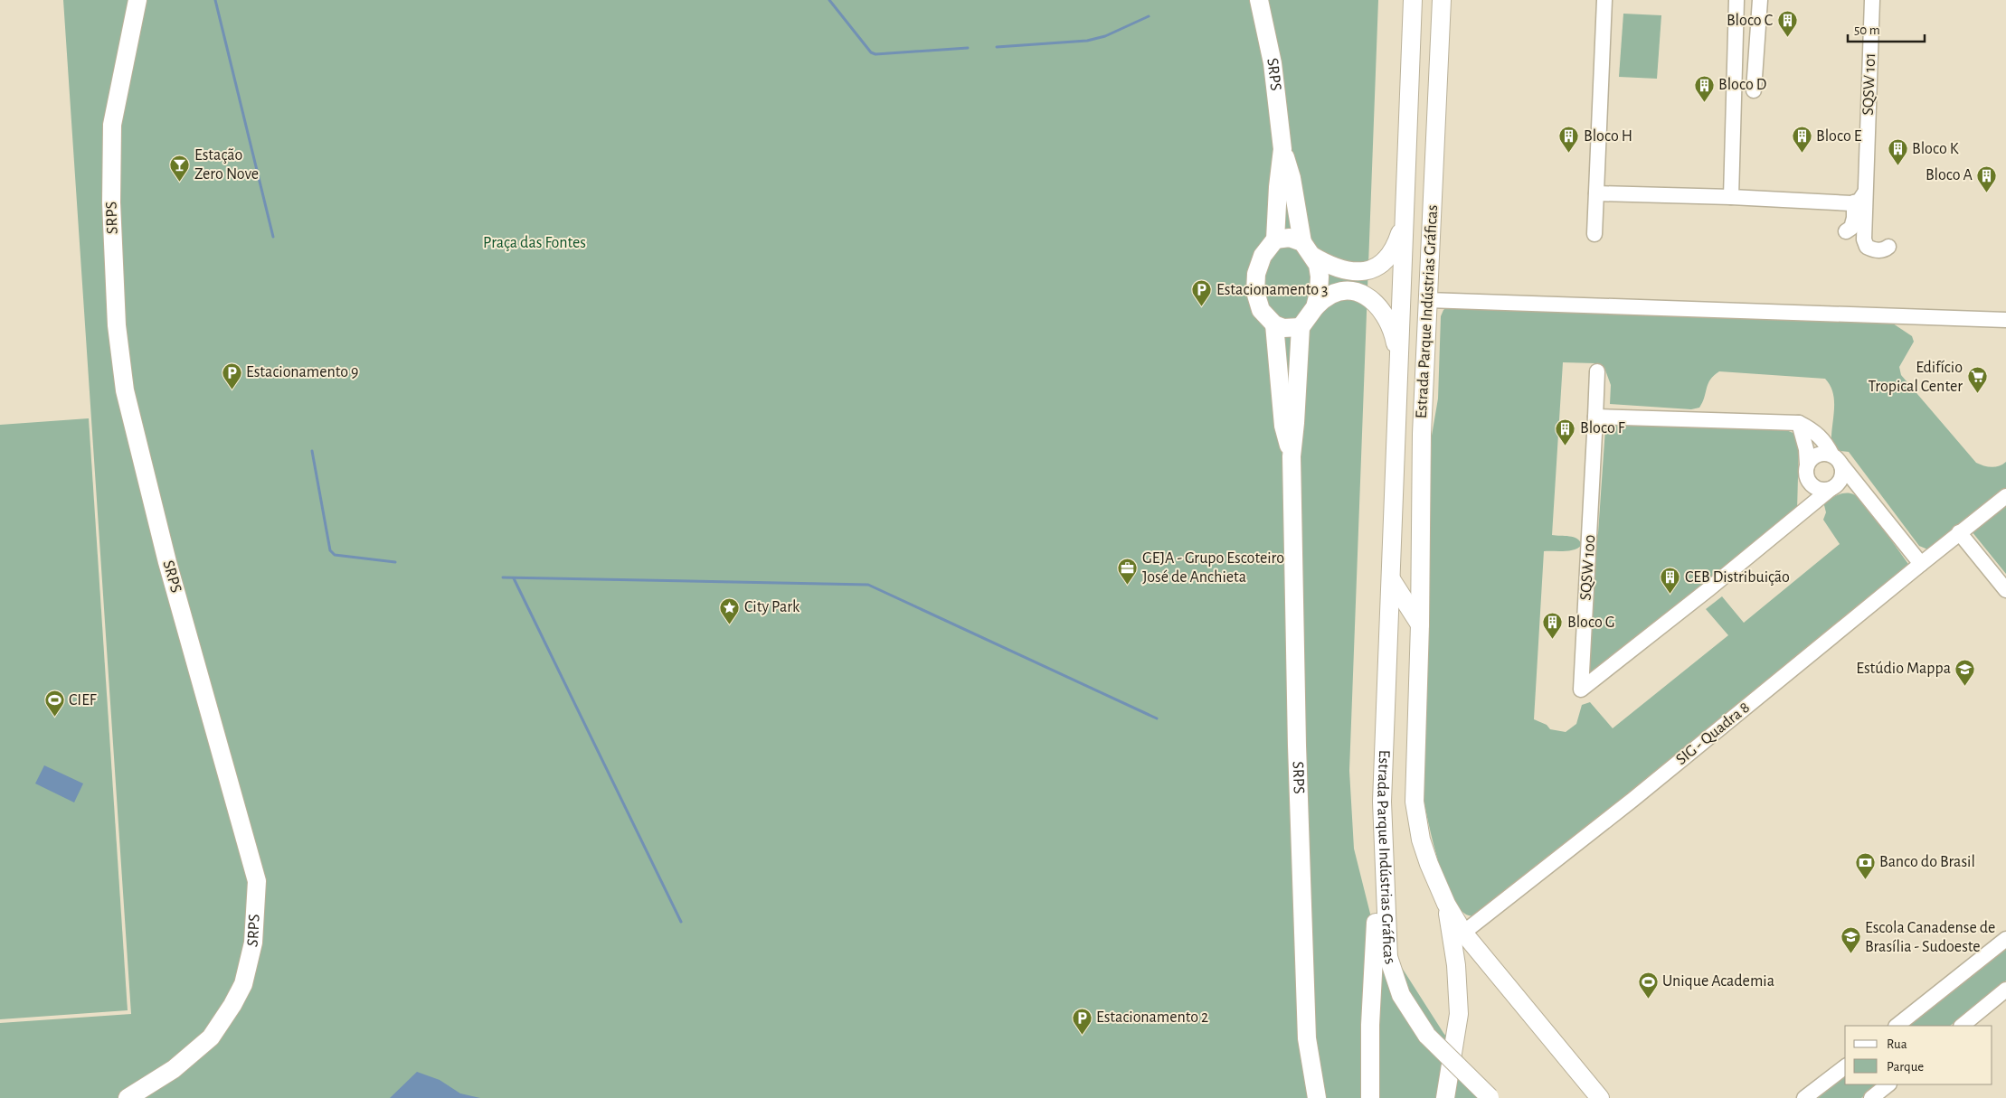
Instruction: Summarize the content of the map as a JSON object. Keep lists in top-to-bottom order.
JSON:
{
  "streets": {
    "main road": ["SRPS", "Estrada Parque Indústrias Gráficas"],
    "street": ["SQSW 101", "SQSW 100", "SIG - Quadra 8"]
  },
  "crossings": [
    ["Estrada Parque Indústrias Gráficas", "SIG - Quadra 8"]
  ],
  "parks": ["Praça das Fontes"],
  "places": {
    "building": [
      "Bloco C",
      "Bloco D",
      "Bloco H",
      "Bloco E",
      "Bloco K",
      "Bloco A",
      "Bloco F",
      "CEB Distribuição",
      "Bloco G"
    ],
    "bar": ["Estação Zero Nove"],
    "parking": ["Estacionamento 3", "Estacionamento 9", "Estacionamento 2"],
    "supermarket": ["Edifício Tropical Center"],
    "office": ["GEJA - Grupo Escoteiro José de Anchieta"],
    "place": ["City Park"],
    "school or university": ["Estúdio Mappa", "Escola Canadense de Brasília - Sudoeste"],
    "sports": ["CIEF", "Unique Academia"],
    "bank": ["Banco do Brasil"]
  },
  "legend": ["Rua", "Parque"],
  "scale_bar": "50 m"
}
